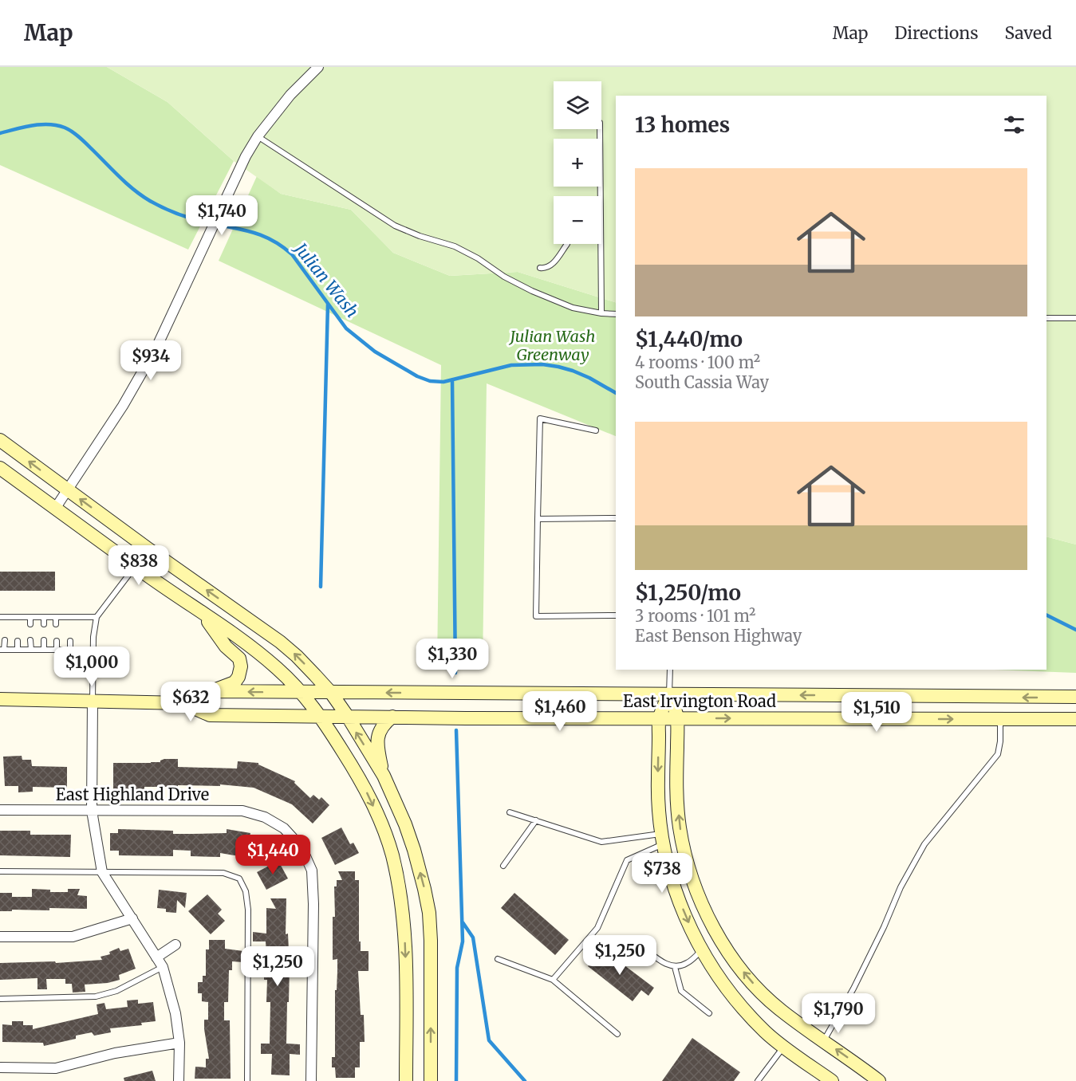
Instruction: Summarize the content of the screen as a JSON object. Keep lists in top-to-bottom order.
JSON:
{
  "streets": {
    "main road": ["East Irvington Road"],
    "street": ["East Highland Drive"]
  },
  "water": ["Julian Wash"],
  "parks": ["Julian Wash Greenway"],
  "page": {
    "header": "Map",
    "nav": ["Map", "Directions", "Saved"],
    "map_buttons": ["+", "−"],
    "heading": "13 homes",
    "list": [
      {
        "name": "$1,440/mo",
        "note": "4 rooms · 100 m² · South Cassia Way"
      },
      {
        "name": "$1,250/mo",
        "note": "3 rooms · 101 m² · East Benson Highway"
      }
    ],
    "price": [
      "$1,740",
      "$934",
      "$838",
      "$1,330",
      "$1,000",
      "$632",
      "$1,460",
      "$1,510",
      "$1,440",
      "$738",
      "$1,250",
      "$1,250",
      "$1,790"
    ]
  }
}
